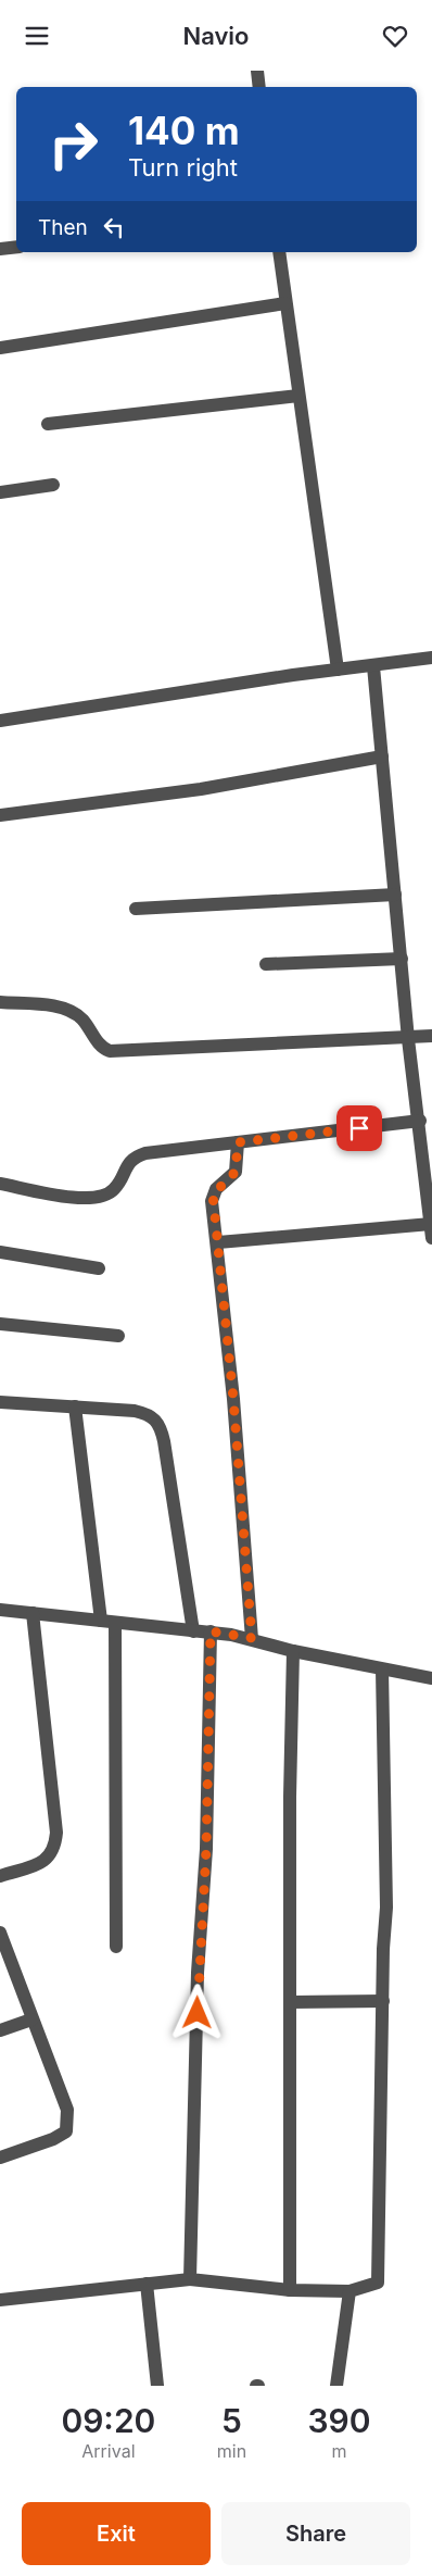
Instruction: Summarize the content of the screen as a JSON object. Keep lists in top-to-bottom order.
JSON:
{
  "page": {
    "header": "Navio",
    "turn": ["140 m", "Turn right"],
    "then": "Then",
    "eta": [
      "09:20",
      "Arrival",
      "5",
      "min",
      "390",
      "m"
    ],
    "buttons": ["Exit", "Share"]
  }
}
